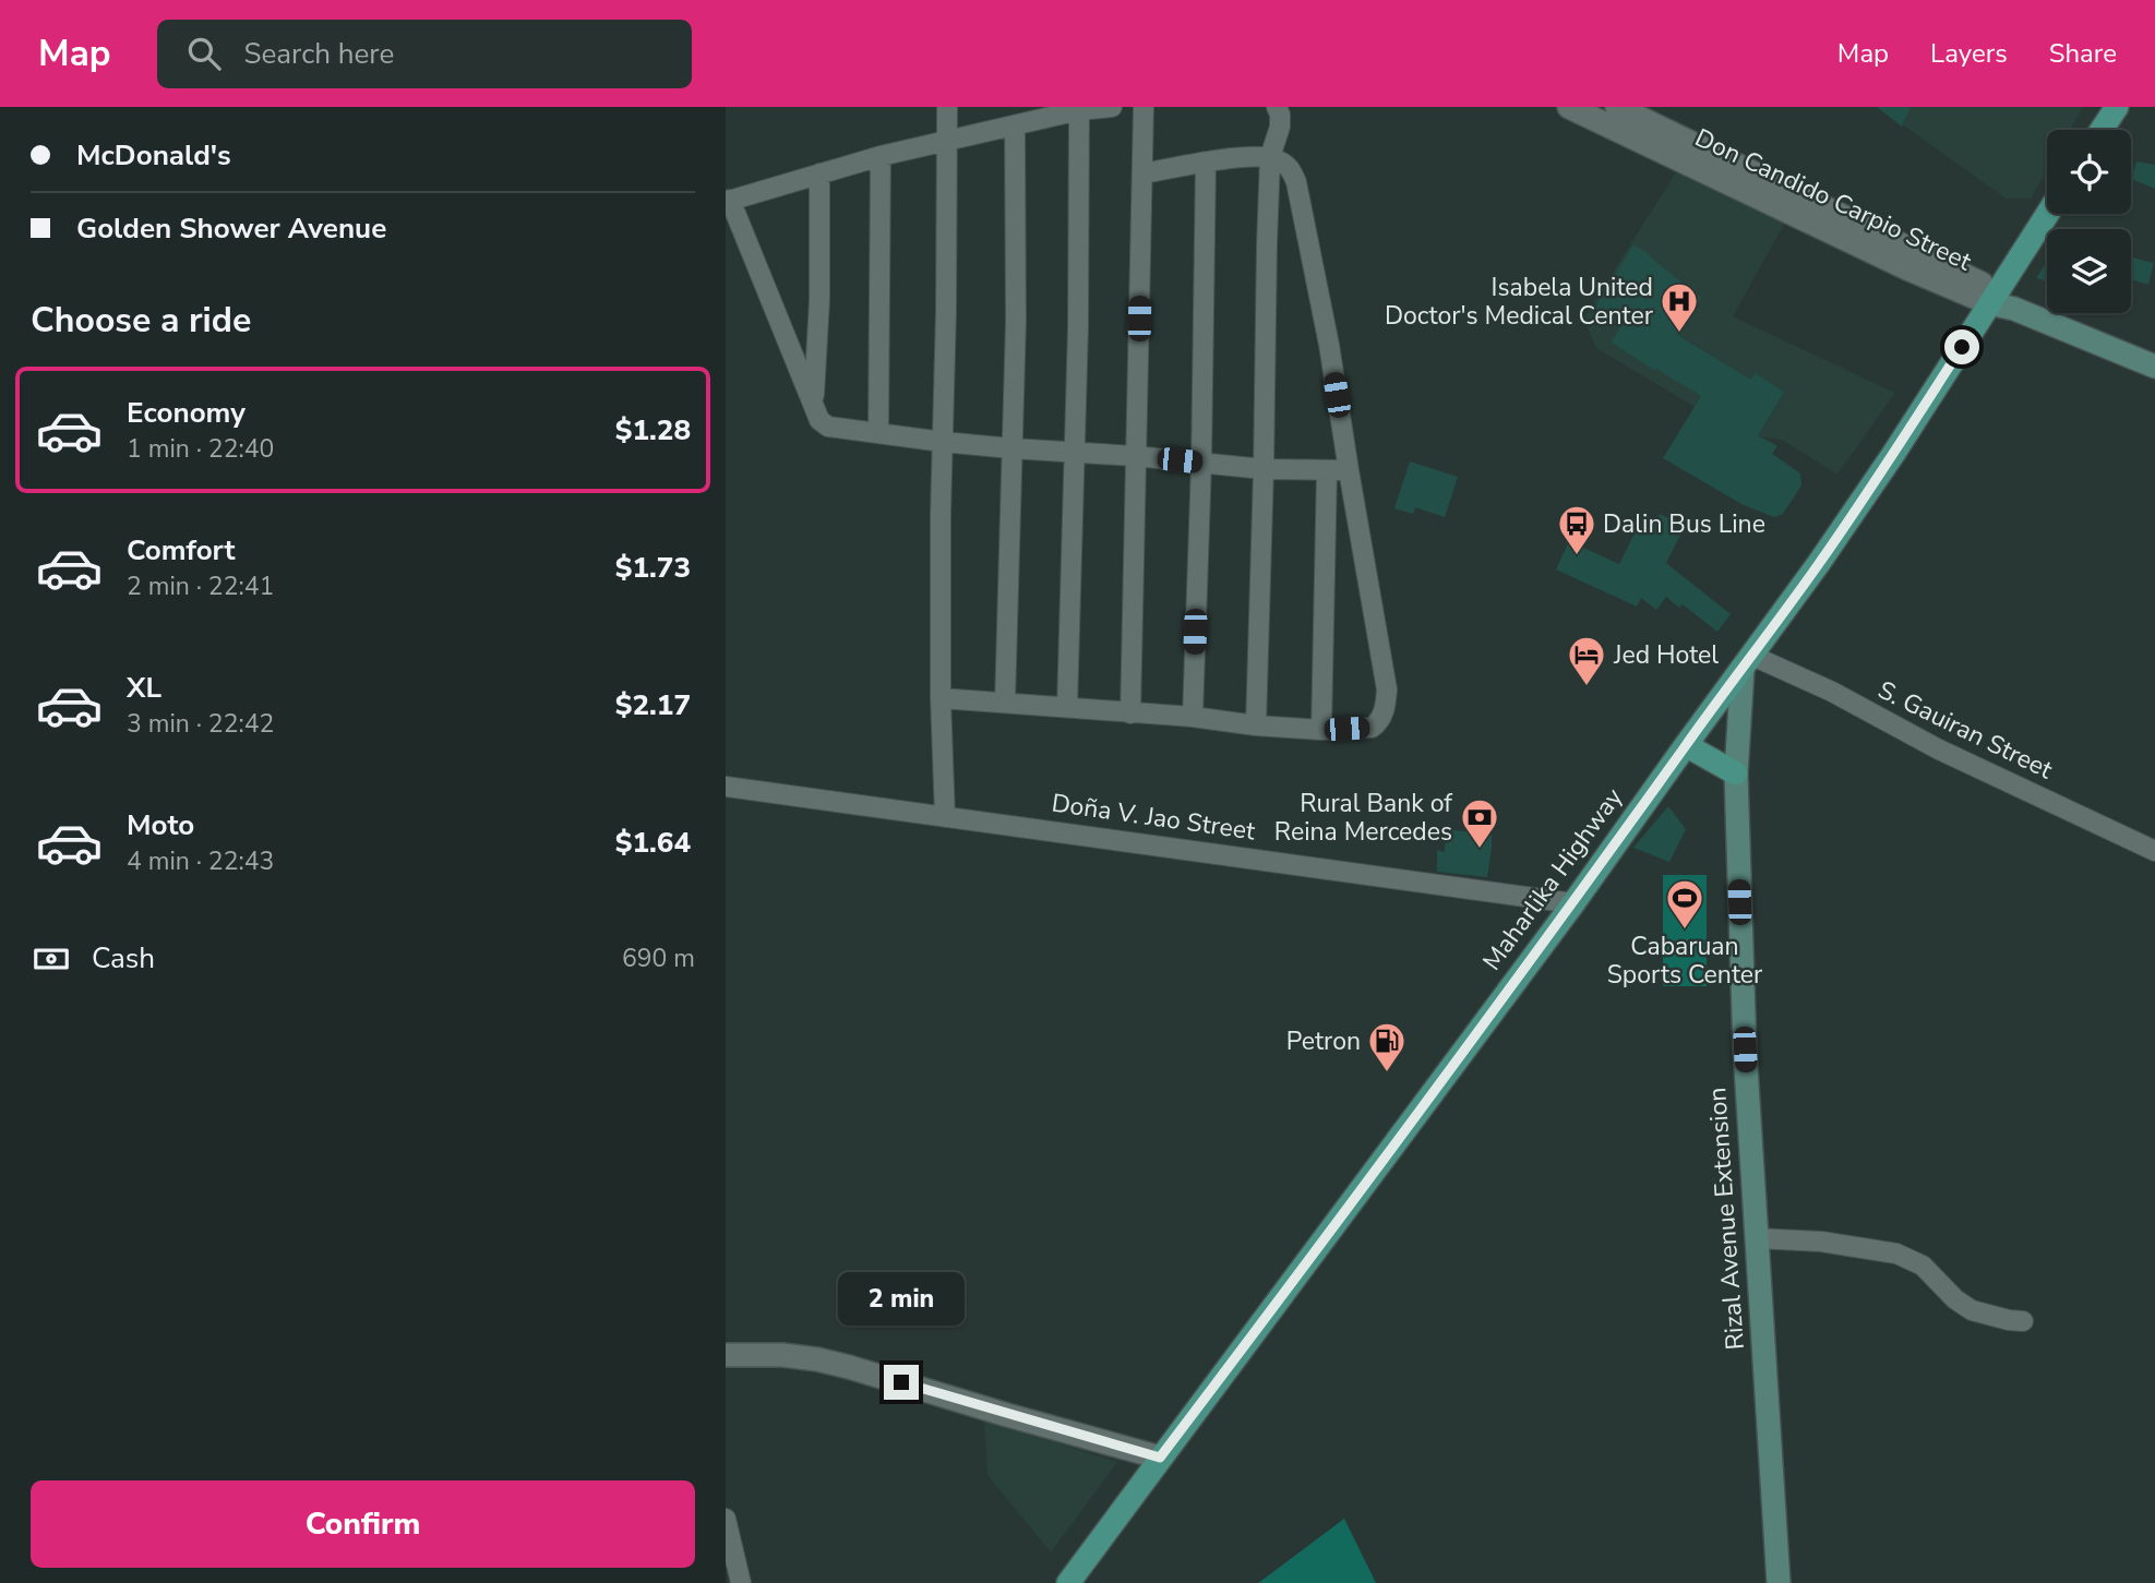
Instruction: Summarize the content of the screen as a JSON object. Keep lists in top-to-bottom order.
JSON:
{
  "streets": {
    "main road": ["Maharlika Highway", "Rizal Avenue Extension"],
    "street": ["Don Candido Carpio Street", "S. Gauiran Street", "Doña V. Jao Street"]
  },
  "crossings": [
    ["Don Candido Carpio Street", "Maharlika Highway"],
    ["S. Gauiran Street", "Maharlika Highway"],
    ["S. Gauiran Street", "Rizal Avenue Extension"],
    ["Doña V. Jao Street", "Maharlika Highway"],
    ["Maharlika Highway", "Rizal Avenue Extension"]
  ],
  "places": {
    "hospital": ["Isabela United Doctor's Medical Center"],
    "bus stop": ["Dalin Bus Line"],
    "hotel": ["Jed Hotel"],
    "bank": ["Rural Bank of Reina Mercedes"],
    "sports": ["Cabaruan Sports Center"],
    "fuel station": ["Petron"]
  },
  "page": {
    "header": "Map",
    "search": "Search here",
    "nav": ["Map", "Layers", "Share"],
    "banner": ["McDonald's", "Golden Shower Avenue"],
    "heading": "Choose a ride",
    "list": [
      {
        "name": "Economy",
        "note": "1 min · 22:40",
        "value": "$1.28"
      },
      {
        "name": "Comfort",
        "note": "2 min · 22:41",
        "value": "$1.73"
      },
      {
        "name": "XL",
        "note": "3 min · 22:42",
        "value": "$2.17"
      },
      {
        "name": "Moto",
        "note": "4 min · 22:43",
        "value": "$1.64"
      }
    ],
    "pay": ["Cash", "690 m"],
    "bubble": "2 min",
    "buttons": "Confirm"
  }
}
